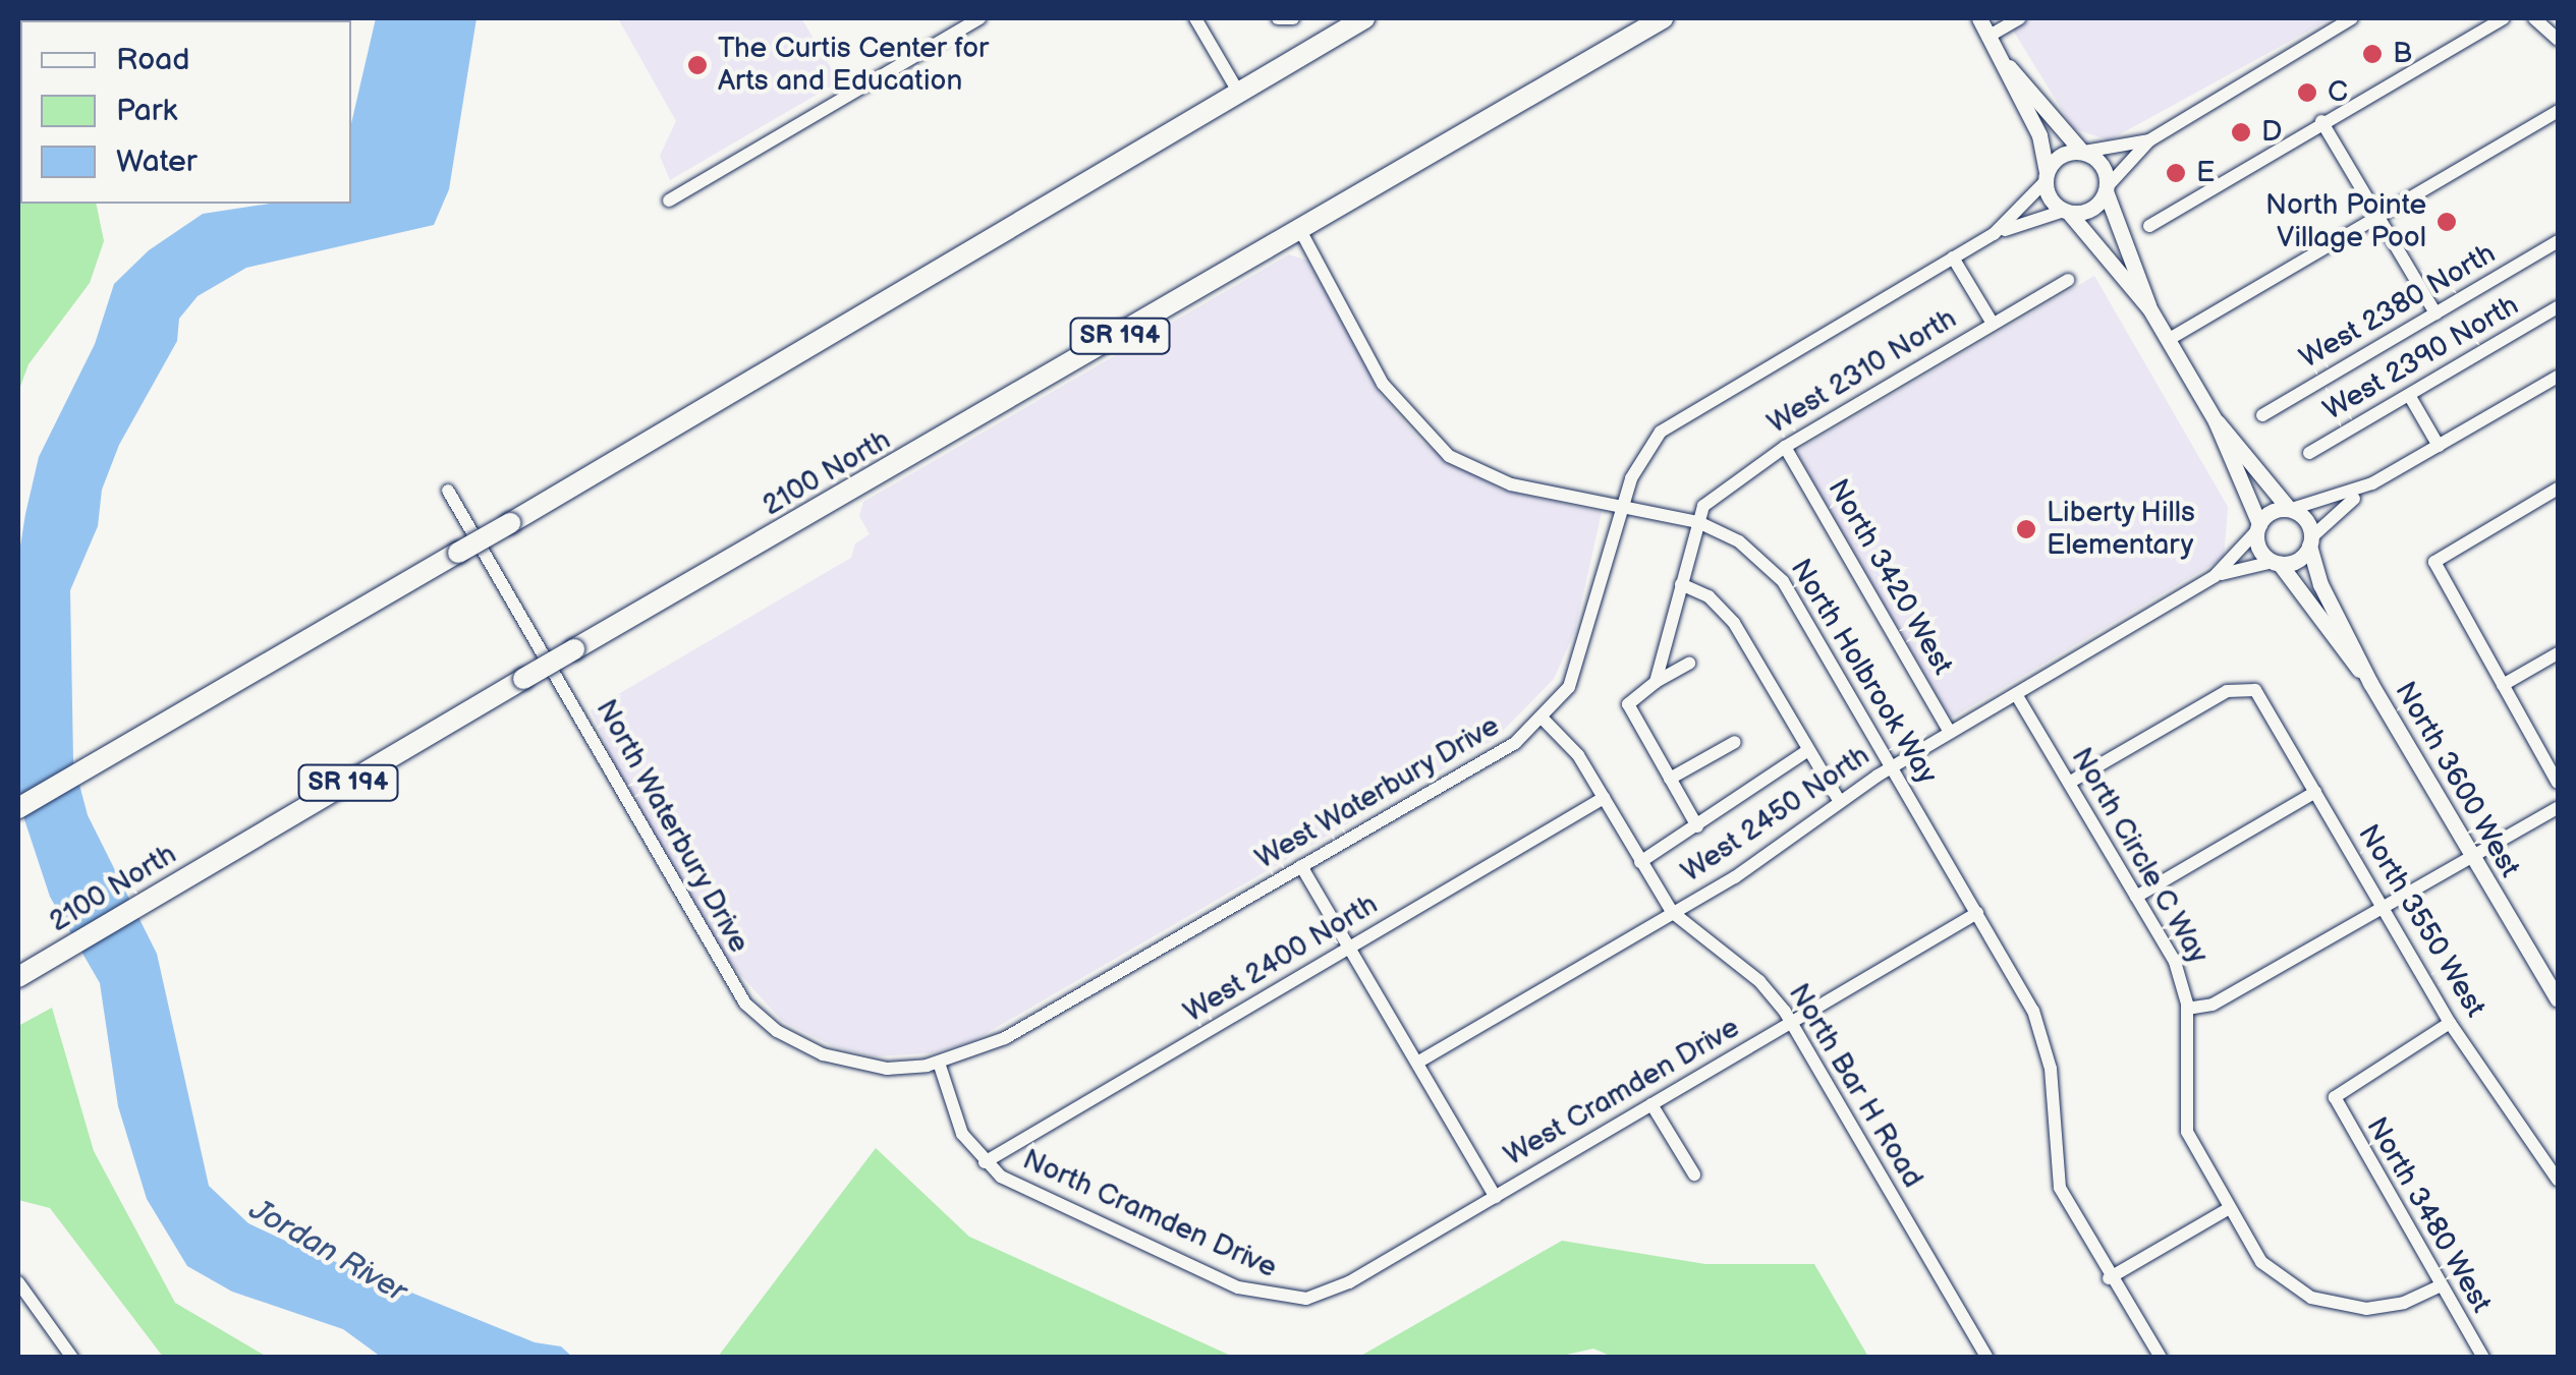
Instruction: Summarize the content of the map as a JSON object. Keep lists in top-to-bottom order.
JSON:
{
  "streets": {
    "highway": ["SR 194", "2100 North"],
    "street": [
      "West 2380 North",
      "West 2390 North",
      "West 2310 North",
      "North 3420 West",
      "North Holbrook Way",
      "North 3600 West",
      "West Waterbury Drive",
      "West 2450 North",
      "North Waterbury Drive",
      "North Circle C Way",
      "North 3550 West",
      "West 2400 North",
      "North Bar H Road",
      "West Cramden Drive",
      "North Cramden Drive",
      "North 3480 West"
    ]
  },
  "crossings": [
    ["West 2310 North", "North 3420 West"],
    ["West 2310 North", "North Holbrook Way"],
    ["2100 North", "North Holbrook Way"],
    ["North 3420 West", "West 2450 North"],
    ["North Holbrook Way", "West Waterbury Drive"],
    ["North Holbrook Way", "West 2450 North"],
    ["North Holbrook Way", "West Cramden Drive"],
    ["North 3600 West", "West 2450 North"],
    ["West Waterbury Drive", "North Waterbury Drive"],
    ["West Waterbury Drive", "North Bar H Road"],
    ["West Waterbury Drive", "North Cramden Drive"],
    ["West 2450 North", "North Circle C Way"],
    ["West 2450 North", "North Bar H Road"],
    ["North Waterbury Drive", "North Cramden Drive"],
    ["North Circle C Way", "North 3550 West"],
    ["North Circle C Way", "North 3480 West"],
    ["North 3550 West", "North 3480 West"],
    ["West 2400 North", "North Bar H Road"],
    ["West 2400 North", "North Cramden Drive"],
    ["North Bar H Road", "West Cramden Drive"],
    ["West Cramden Drive", "North Cramden Drive"]
  ],
  "water": ["Jordan River"],
  "places": [
    "B",
    "The Curtis Center for Arts and Education",
    "C",
    "D",
    "E",
    "North Pointe Village Pool",
    "Liberty Hills Elementary"
  ],
  "legend": ["Road", "Park", "Water"]
}
